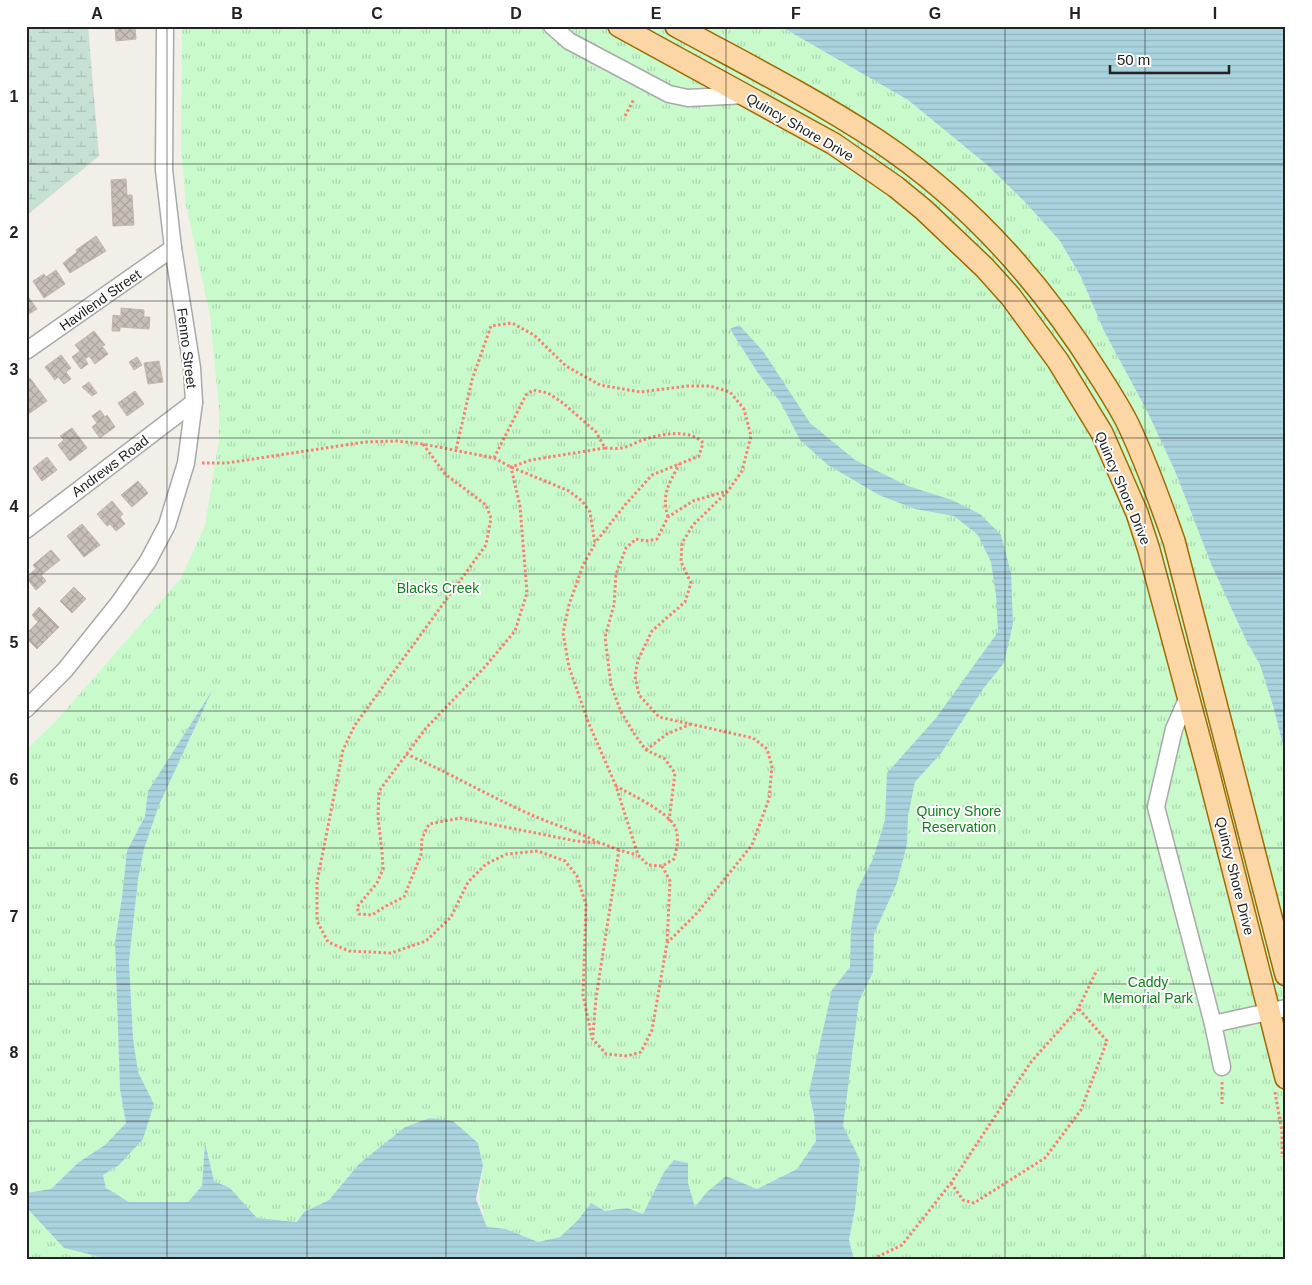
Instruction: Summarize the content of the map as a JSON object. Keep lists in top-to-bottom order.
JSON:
{
  "streets": {
    "main road": ["Quincy Shore Drive"],
    "street": ["Havilend Street", "Fenno Street", "Andrews Road"]
  },
  "crossings": [
    ["Havilend Street", "Fenno Street"],
    ["Fenno Street", "Andrews Road"]
  ],
  "parks": ["Blacks Creek", "Quincy Shore Reservation", "Caddy Memorial Park"],
  "scale_bar": "50 m",
  "grid": {
    "columns": [
      "A",
      "B",
      "C",
      "D",
      "E",
      "F",
      "G",
      "H",
      "I"
    ],
    "rows": [
      "1",
      "2",
      "3",
      "4",
      "5",
      "6",
      "7",
      "8",
      "9"
    ]
  }
}
